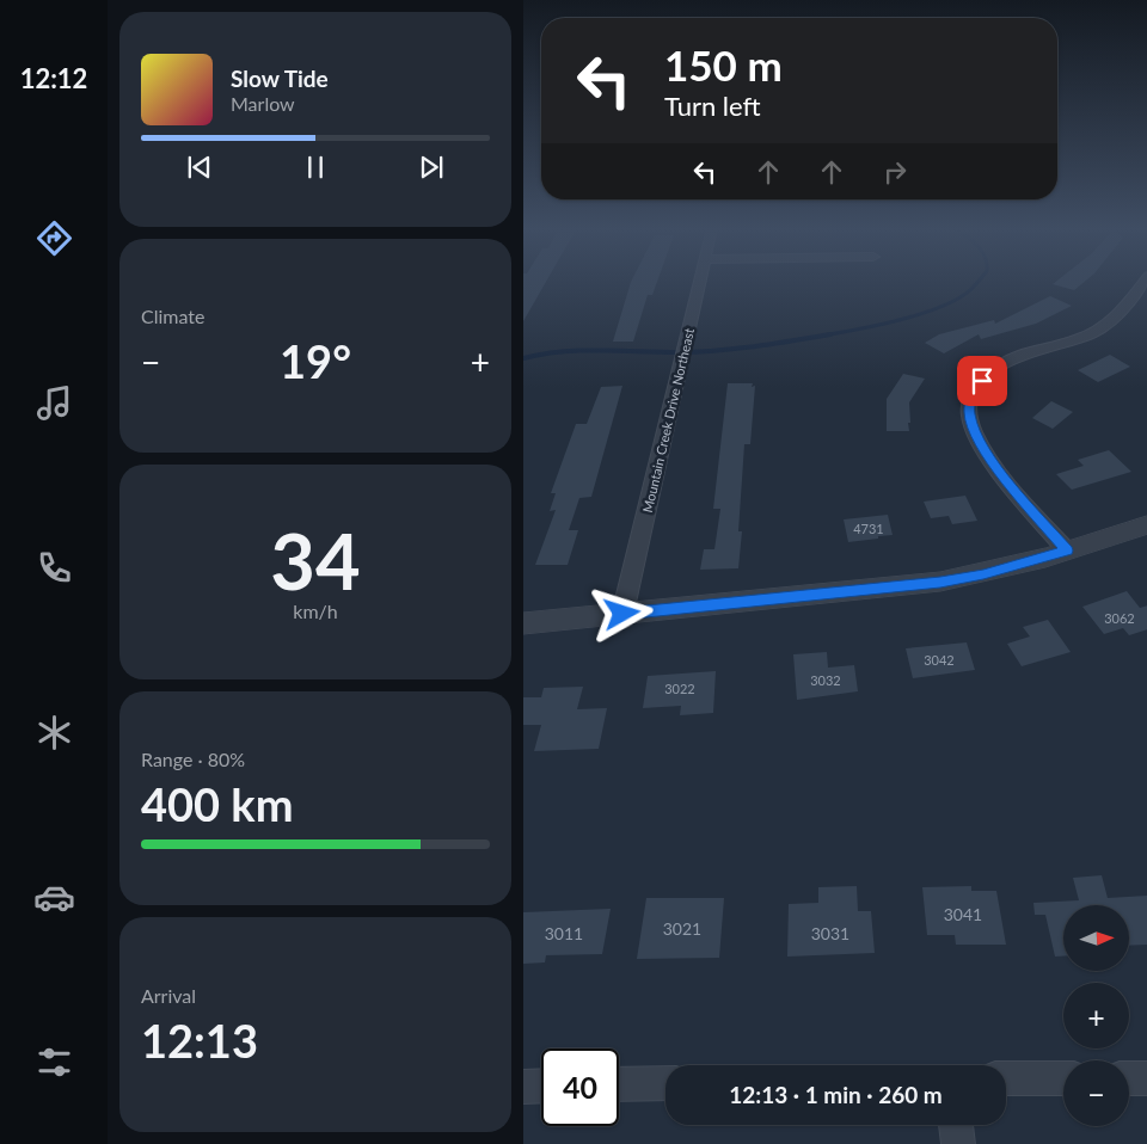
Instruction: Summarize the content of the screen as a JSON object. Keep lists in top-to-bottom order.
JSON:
{
  "streets": {
    "street": ["Mountain Creek Drive Northeast"]
  },
  "house_numbers": [
    "4731",
    "3062",
    "3042",
    "3032",
    "3022",
    "3041",
    "3021",
    "3011",
    "3031"
  ],
  "north": "right",
  "page": {
    "tabs": "12:12",
    "turn": ["150 m", "Turn left"],
    "song": ["Slow Tide", "Marlow"],
    "tile": [
      "Climate",
      ["34", "km/h"],
      ["Range · 80%", "400 km"],
      ["Arrival", "12:13"]
    ],
    "heat": ["−", "19°", "+"],
    "map_buttons": ["+", "−"],
    "limit": "40",
    "trip": "12:13 · 1 min · 260 m"
  }
}
